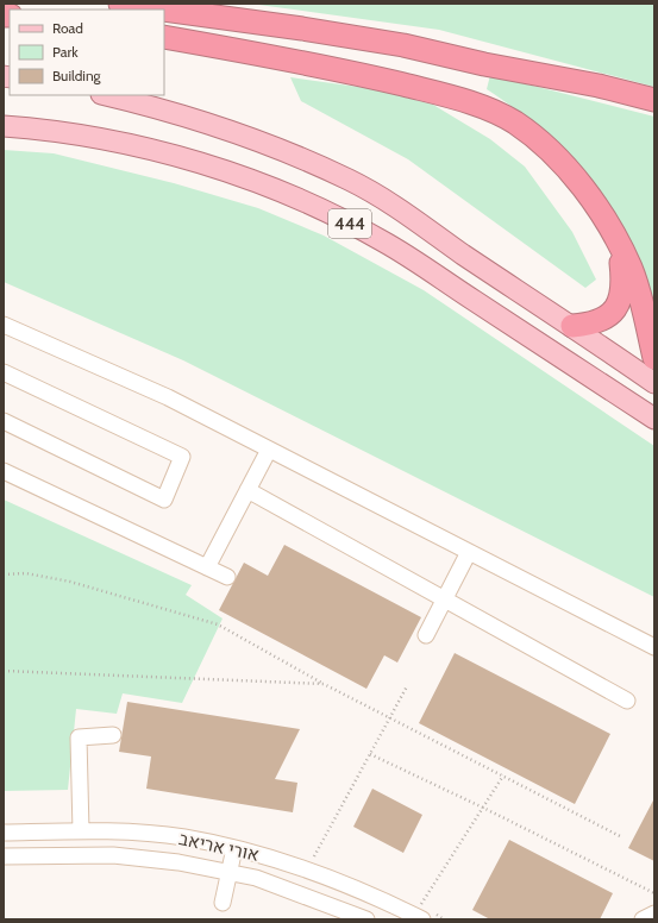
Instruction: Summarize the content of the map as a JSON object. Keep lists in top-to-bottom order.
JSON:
{
  "streets": {
    "main road": ["444"],
    "street": ["אורי אריאב"]
  },
  "legend": ["Road", "Park", "Building"]
}
